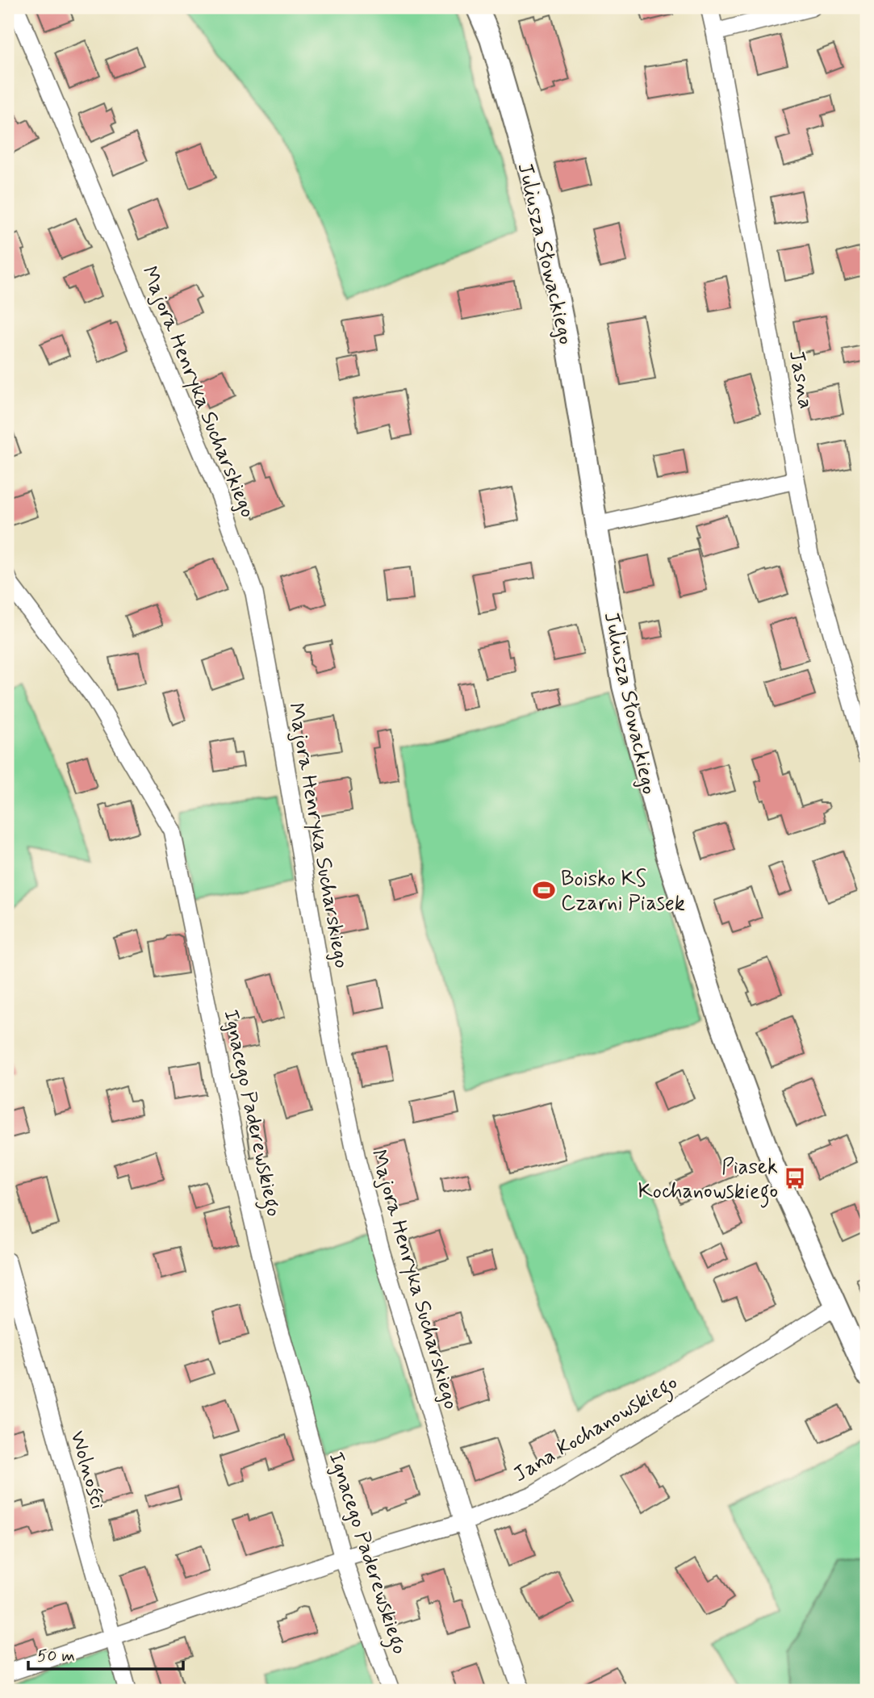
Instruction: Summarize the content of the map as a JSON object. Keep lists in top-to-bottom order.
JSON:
{
  "streets": {
    "street": [
      "Juliusza Słowackiego",
      "Jasna",
      "Majora Henryka Sucharskiego",
      "Ignacego Paderewskiego",
      "Jana Kochanowskiego",
      "Wolności"
    ]
  },
  "crossings": [
    ["Juliusza Słowackiego", "Jana Kochanowskiego"],
    ["Majora Henryka Sucharskiego", "Jana Kochanowskiego"],
    ["Ignacego Paderewskiego", "Jana Kochanowskiego"],
    ["Jana Kochanowskiego", "Wolności"]
  ],
  "places": {
    "sports": ["Boisko KS Czarni Piasek"],
    "bus stop": ["Piasek Kochanowskiego"]
  },
  "scale_bar": "50 m"
}
